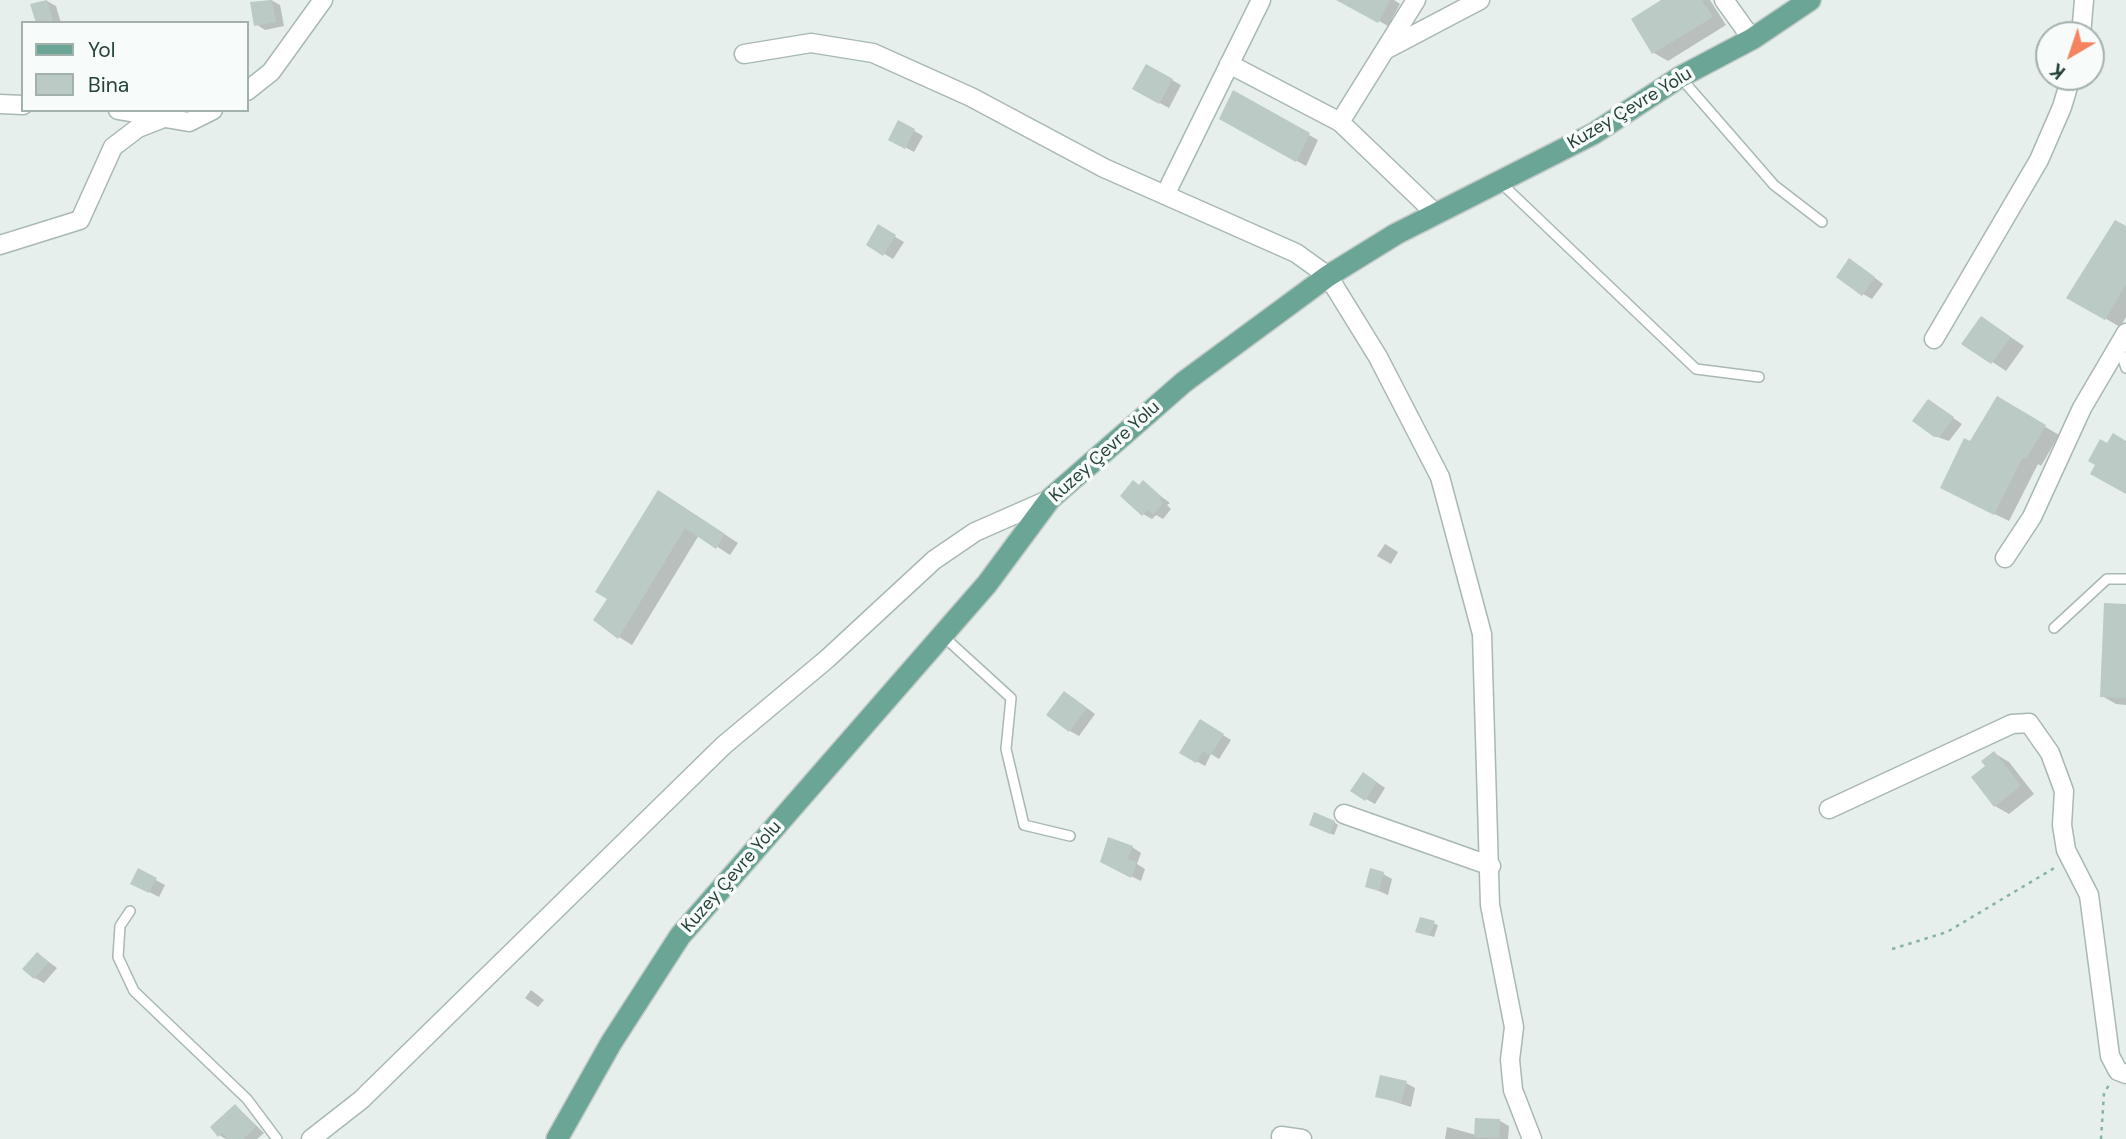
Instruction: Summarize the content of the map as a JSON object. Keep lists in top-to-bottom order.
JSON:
{
  "streets": {
    "main road": ["Kuzey Çevre Yolu"]
  },
  "legend": ["Yol", "Bina"],
  "north": "bottom left"
}
